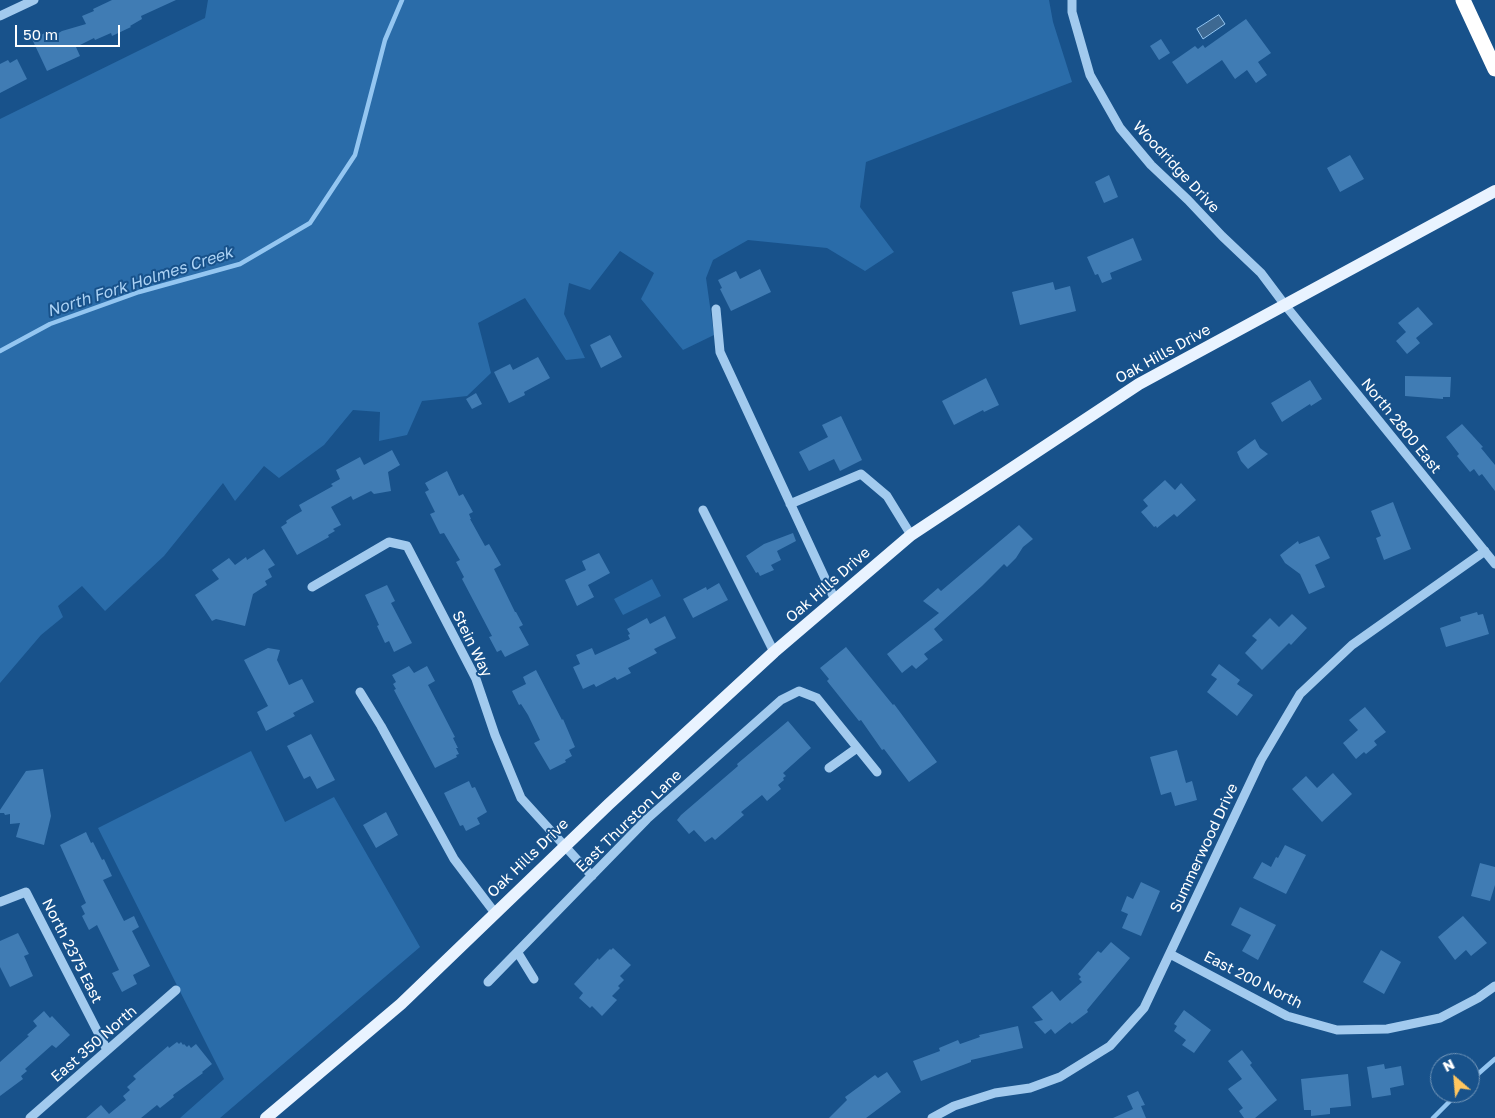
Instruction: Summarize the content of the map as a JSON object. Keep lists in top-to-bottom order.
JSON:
{
  "streets": {
    "main road": ["Oak Hills Drive"],
    "street": [
      "Woodridge Drive",
      "North 2800 East",
      "Stein Way",
      "East Thurston Lane",
      "Summerwood Drive",
      "North 2375 East",
      "East 200 North",
      "East 350 North"
    ]
  },
  "crossings": [
    ["Woodridge Drive", "Oak Hills Drive"],
    ["Woodridge Drive", "North 2800 East"],
    ["Oak Hills Drive", "North 2800 East"],
    ["Oak Hills Drive", "Stein Way"],
    ["North 2800 East", "Summerwood Drive"],
    ["Summerwood Drive", "East 200 North"],
    ["North 2375 East", "East 350 North"]
  ],
  "water": ["North Fork Holmes Creek"],
  "scale_bar": "50 m",
  "north": "top left"
}
